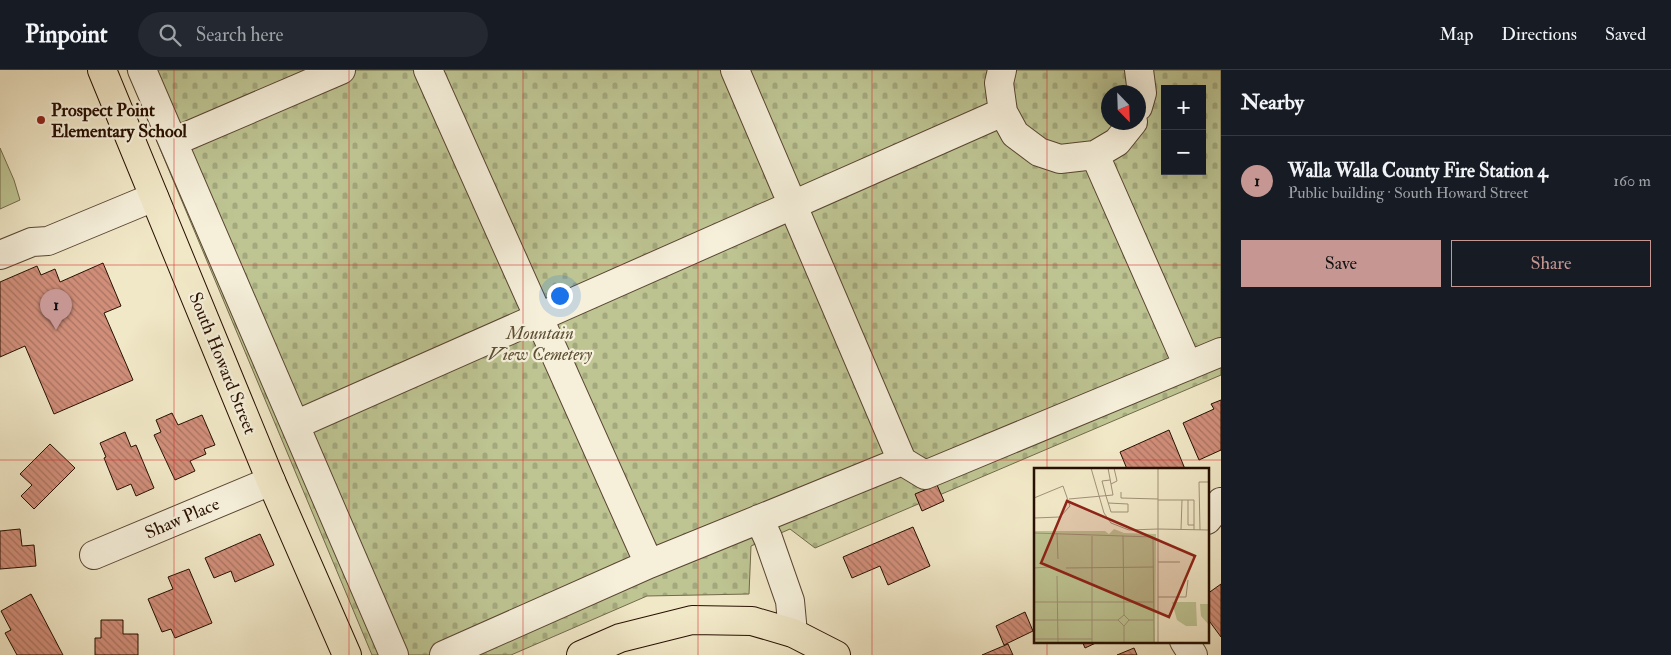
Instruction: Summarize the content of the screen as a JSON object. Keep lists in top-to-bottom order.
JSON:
{
  "streets": {
    "main road": ["South Howard Street"],
    "street": ["Shaw Place"]
  },
  "crossings": [
    ["South Howard Street", "Shaw Place"]
  ],
  "parks": ["Mountain View Cemetery"],
  "places": ["Prospect Point Elementary School"],
  "north": "bottom right",
  "page": {
    "header": "Pinpoint",
    "search": "Search here",
    "nav": ["Map", "Directions", "Saved"],
    "heading": "Nearby",
    "map_buttons": ["+", "−"],
    "list": [
      {
        "mark": "1",
        "name": "Walla Walla County Fire Station 4",
        "note": "Public building · South Howard Street",
        "value": "160 m"
      }
    ],
    "buttons": ["Save", "Share"],
    "pins": "1"
  }
}
